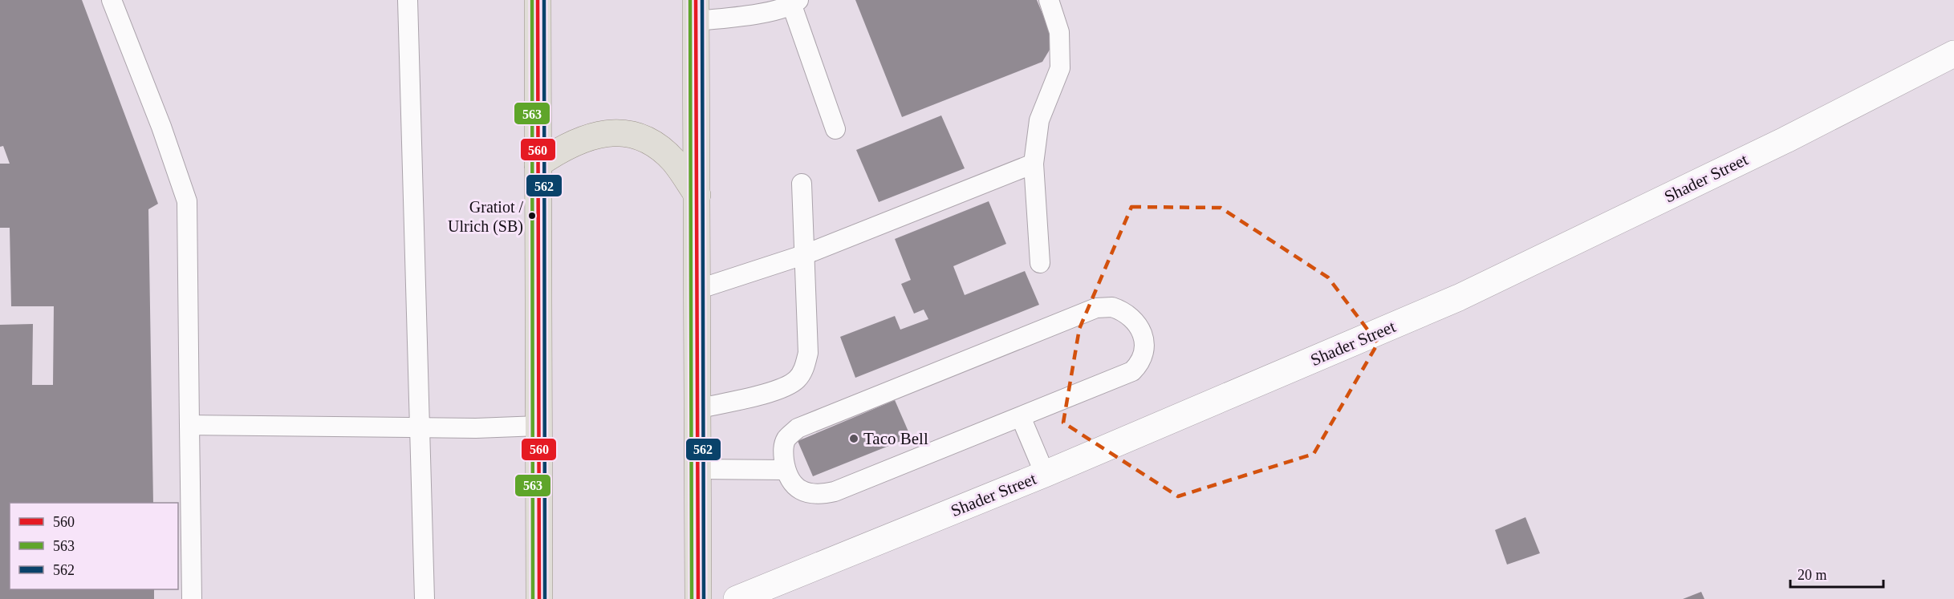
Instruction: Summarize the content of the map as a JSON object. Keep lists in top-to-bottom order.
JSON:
{
  "streets": {
    "street": ["Shader Street"]
  },
  "places": ["Gratiot / Ulrich (SB)", "Taco Bell"],
  "lines": ["transit line 560", "transit line 563", "transit line 562"],
  "legend": ["560", "563", "562"],
  "scale_bar": "20 m"
}
